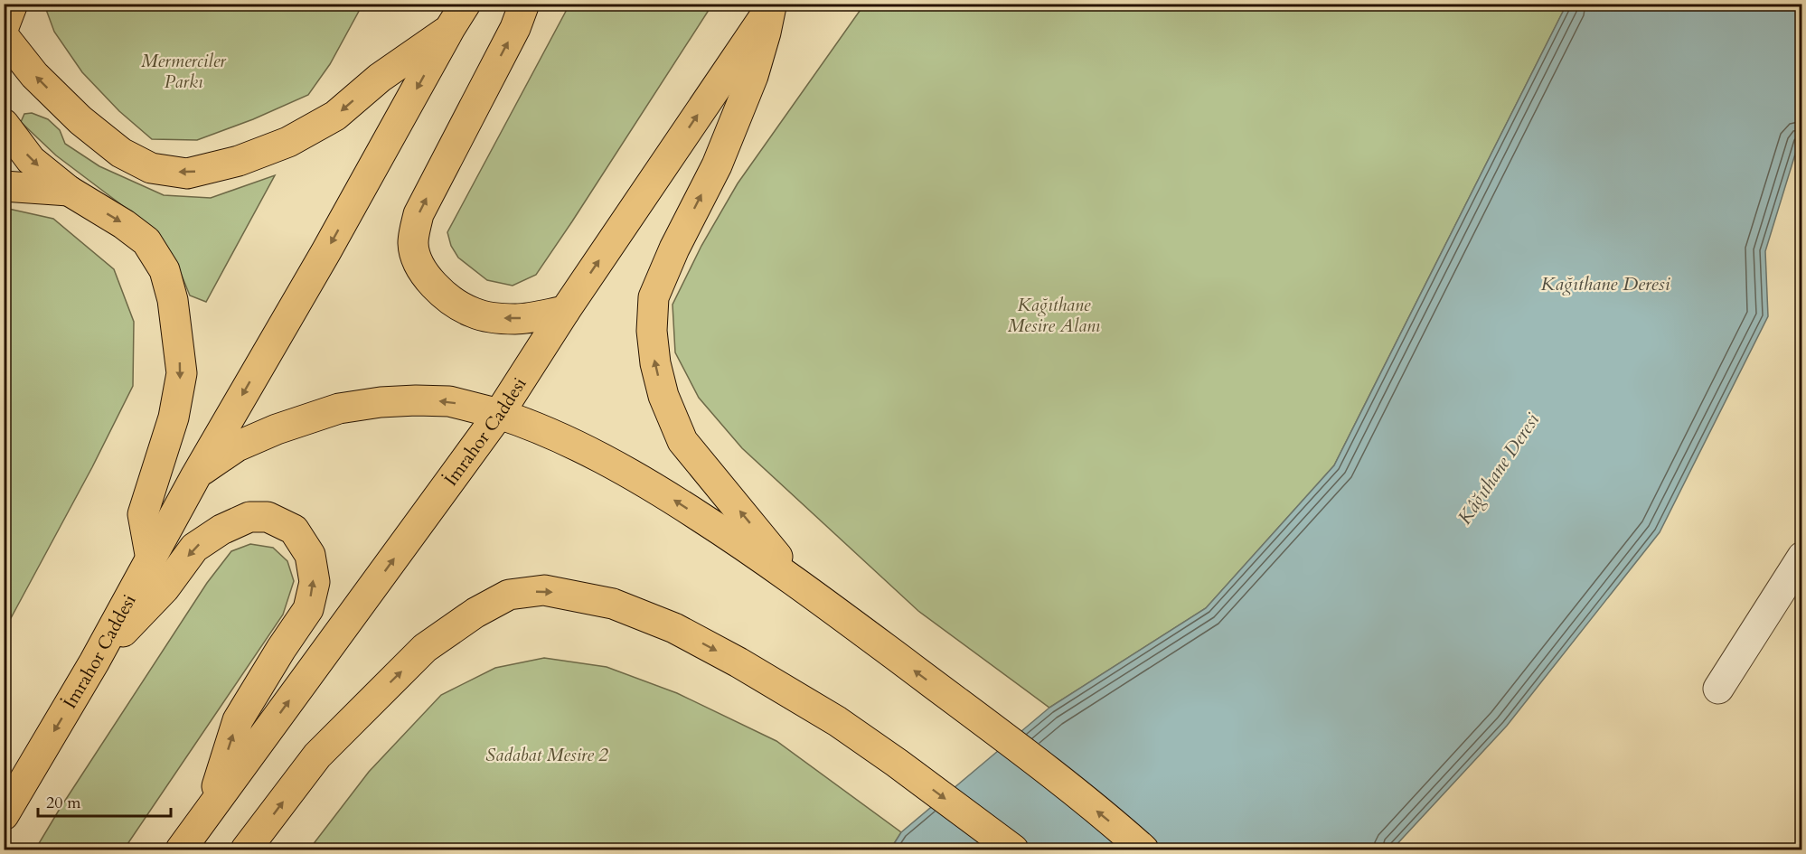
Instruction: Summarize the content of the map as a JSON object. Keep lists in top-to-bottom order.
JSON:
{
  "streets": {
    "main road": ["İmrahor Caddesi"]
  },
  "water": ["Kağıthane Deresi", "Kâğıthane Deresi"],
  "parks": ["Mermerciler Parkı", "Kağıthane Mesire Alanı", "Sadabat Mesire 2"],
  "scale_bar": "20 m"
}
